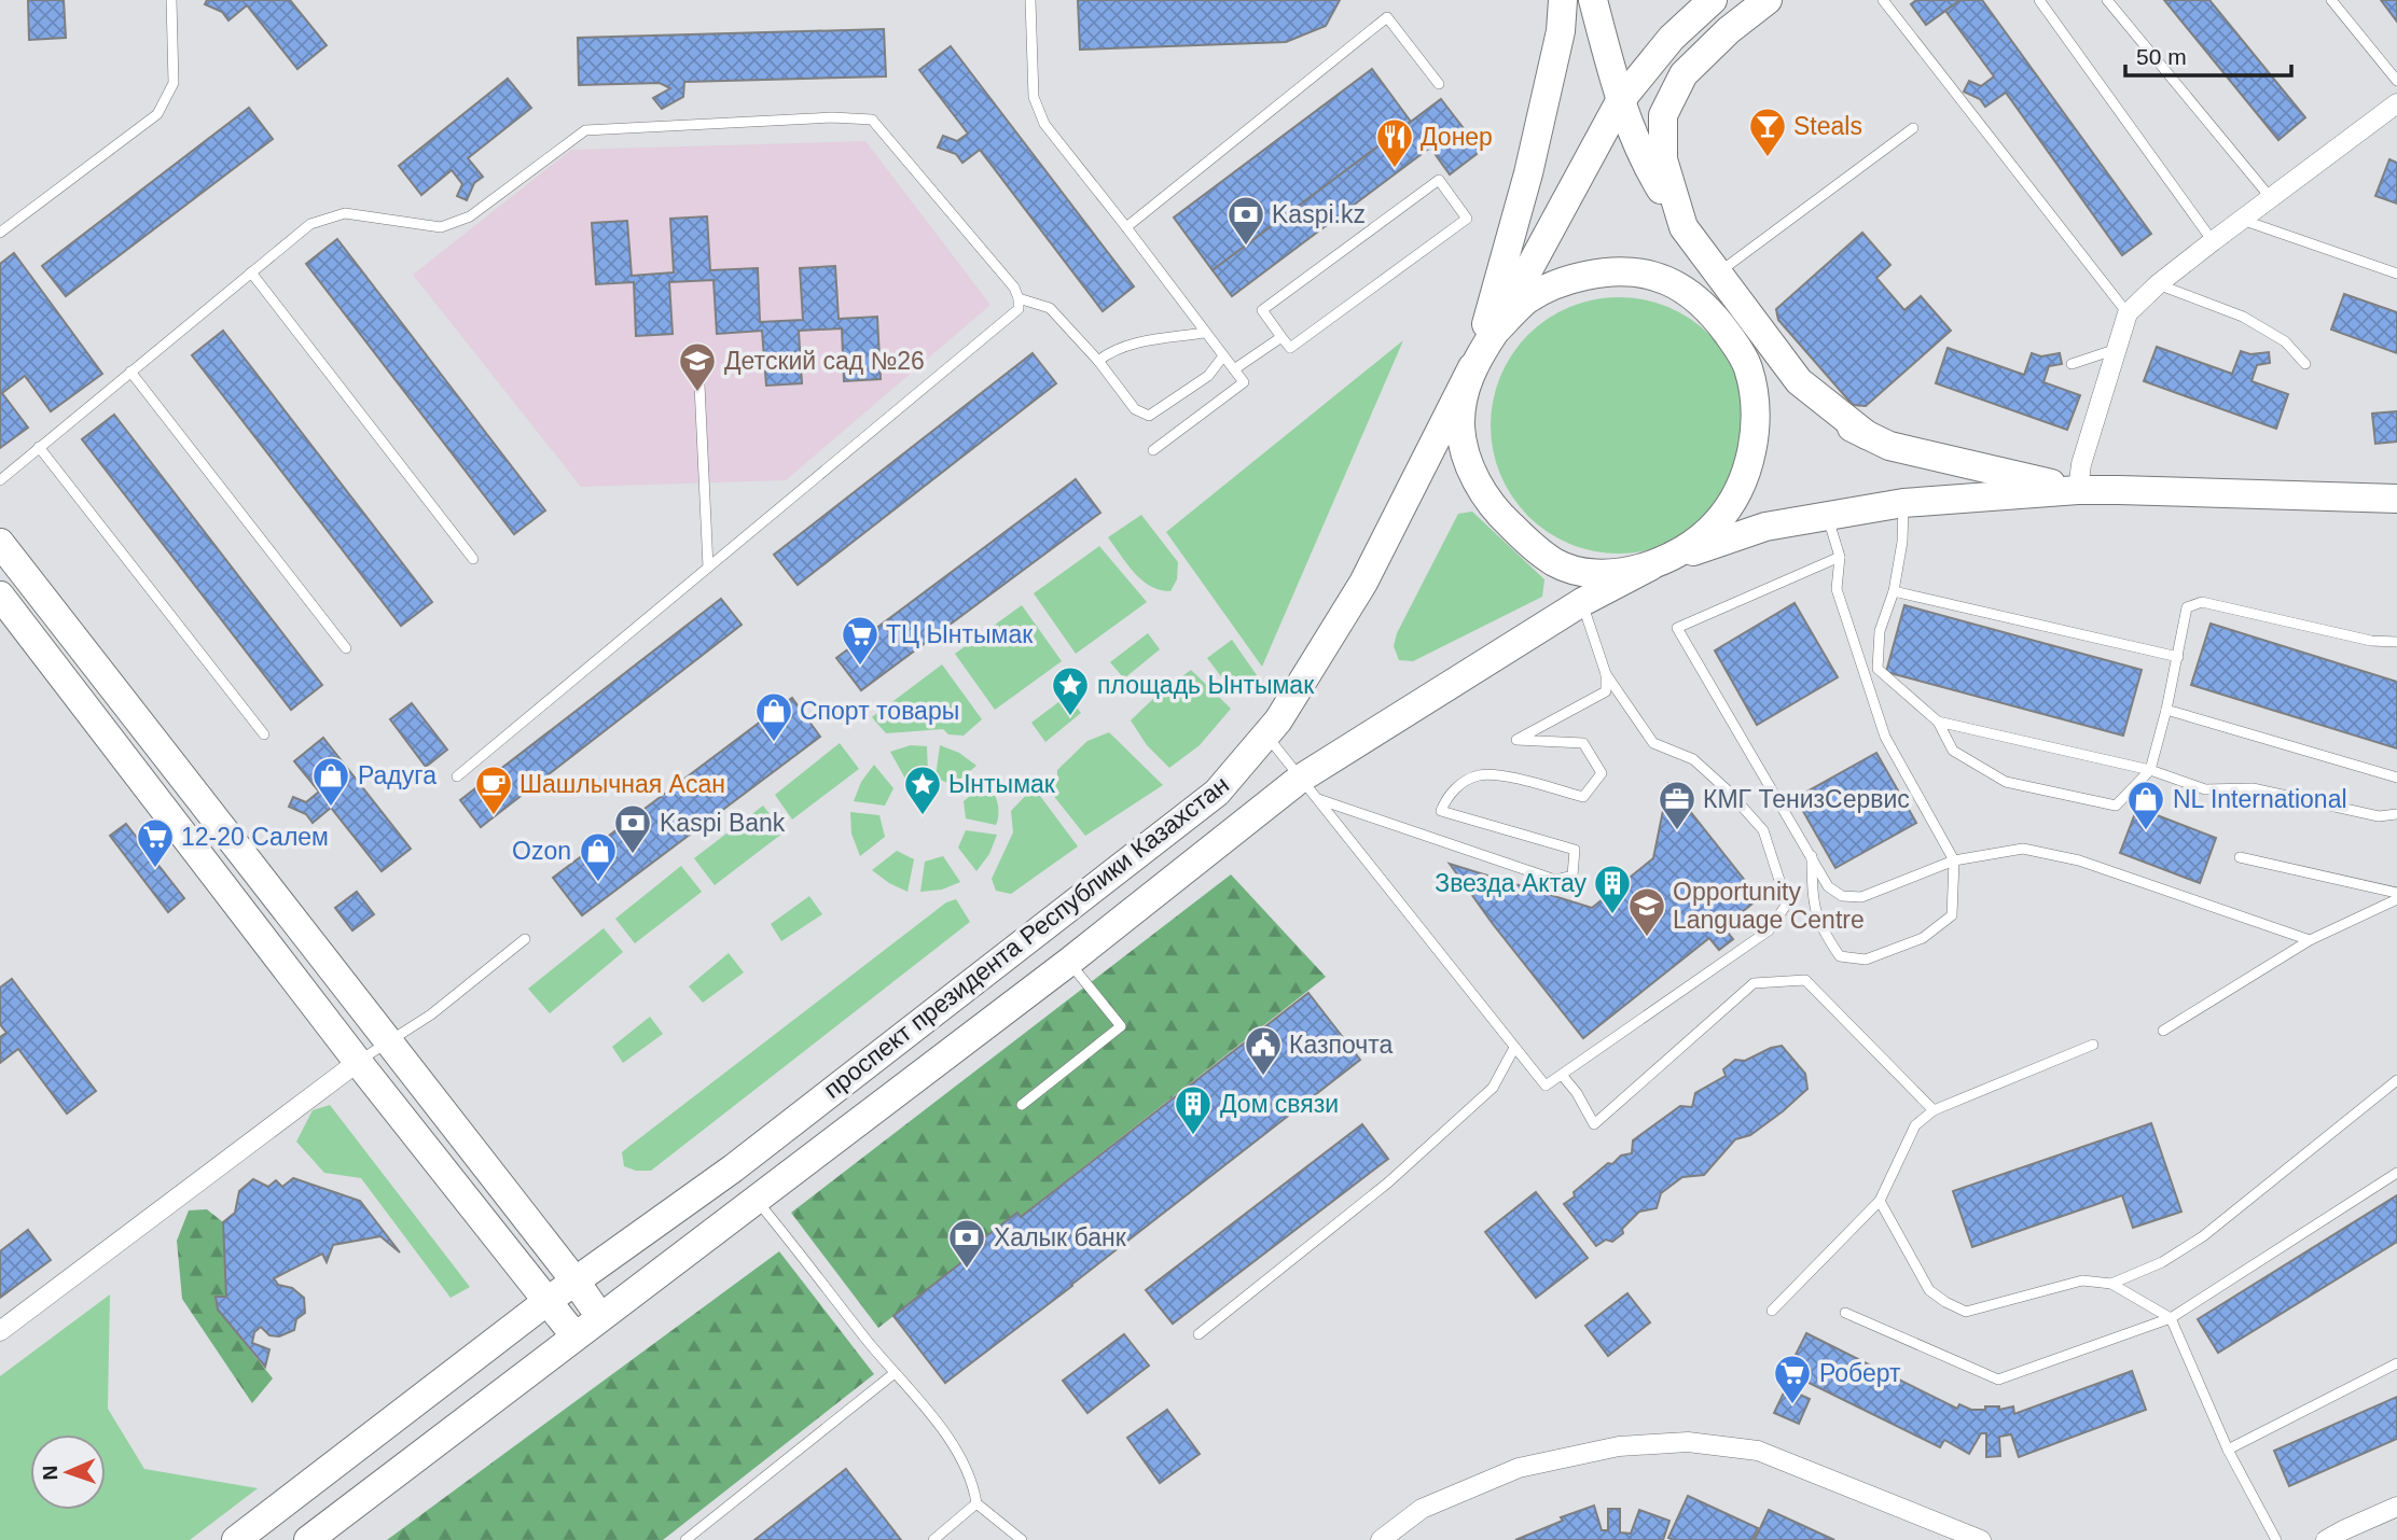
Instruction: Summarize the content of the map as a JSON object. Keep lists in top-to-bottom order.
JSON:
{
  "streets": {
    "main road": ["проспект президента Республики Казахстан"]
  },
  "places": {
    "bar": ["Steals"],
    "restaurant": ["Донер"],
    "bank": ["Kaspi.kz", "Kaspi Bank", "Халык банк"],
    "school or university": ["Детский сад №26", "Opportunity Language Centre"],
    "supermarket": ["ТЦ Ынтымак", "12-20 Салем", "Роберт"],
    "place": ["площадь Ынтымак", "Ынтымак"],
    "shop": [
      "Спорт товары",
      "Радуга",
      "NL International",
      "Ozon"
    ],
    "cafe": ["Шашлычная Асан"],
    "office": ["КМГ ТенизСервис"],
    "building": ["Звезда Актау", "Дом связи"],
    "public building": ["Казпочта"]
  },
  "scale_bar": "50 m",
  "north": "left"
}
